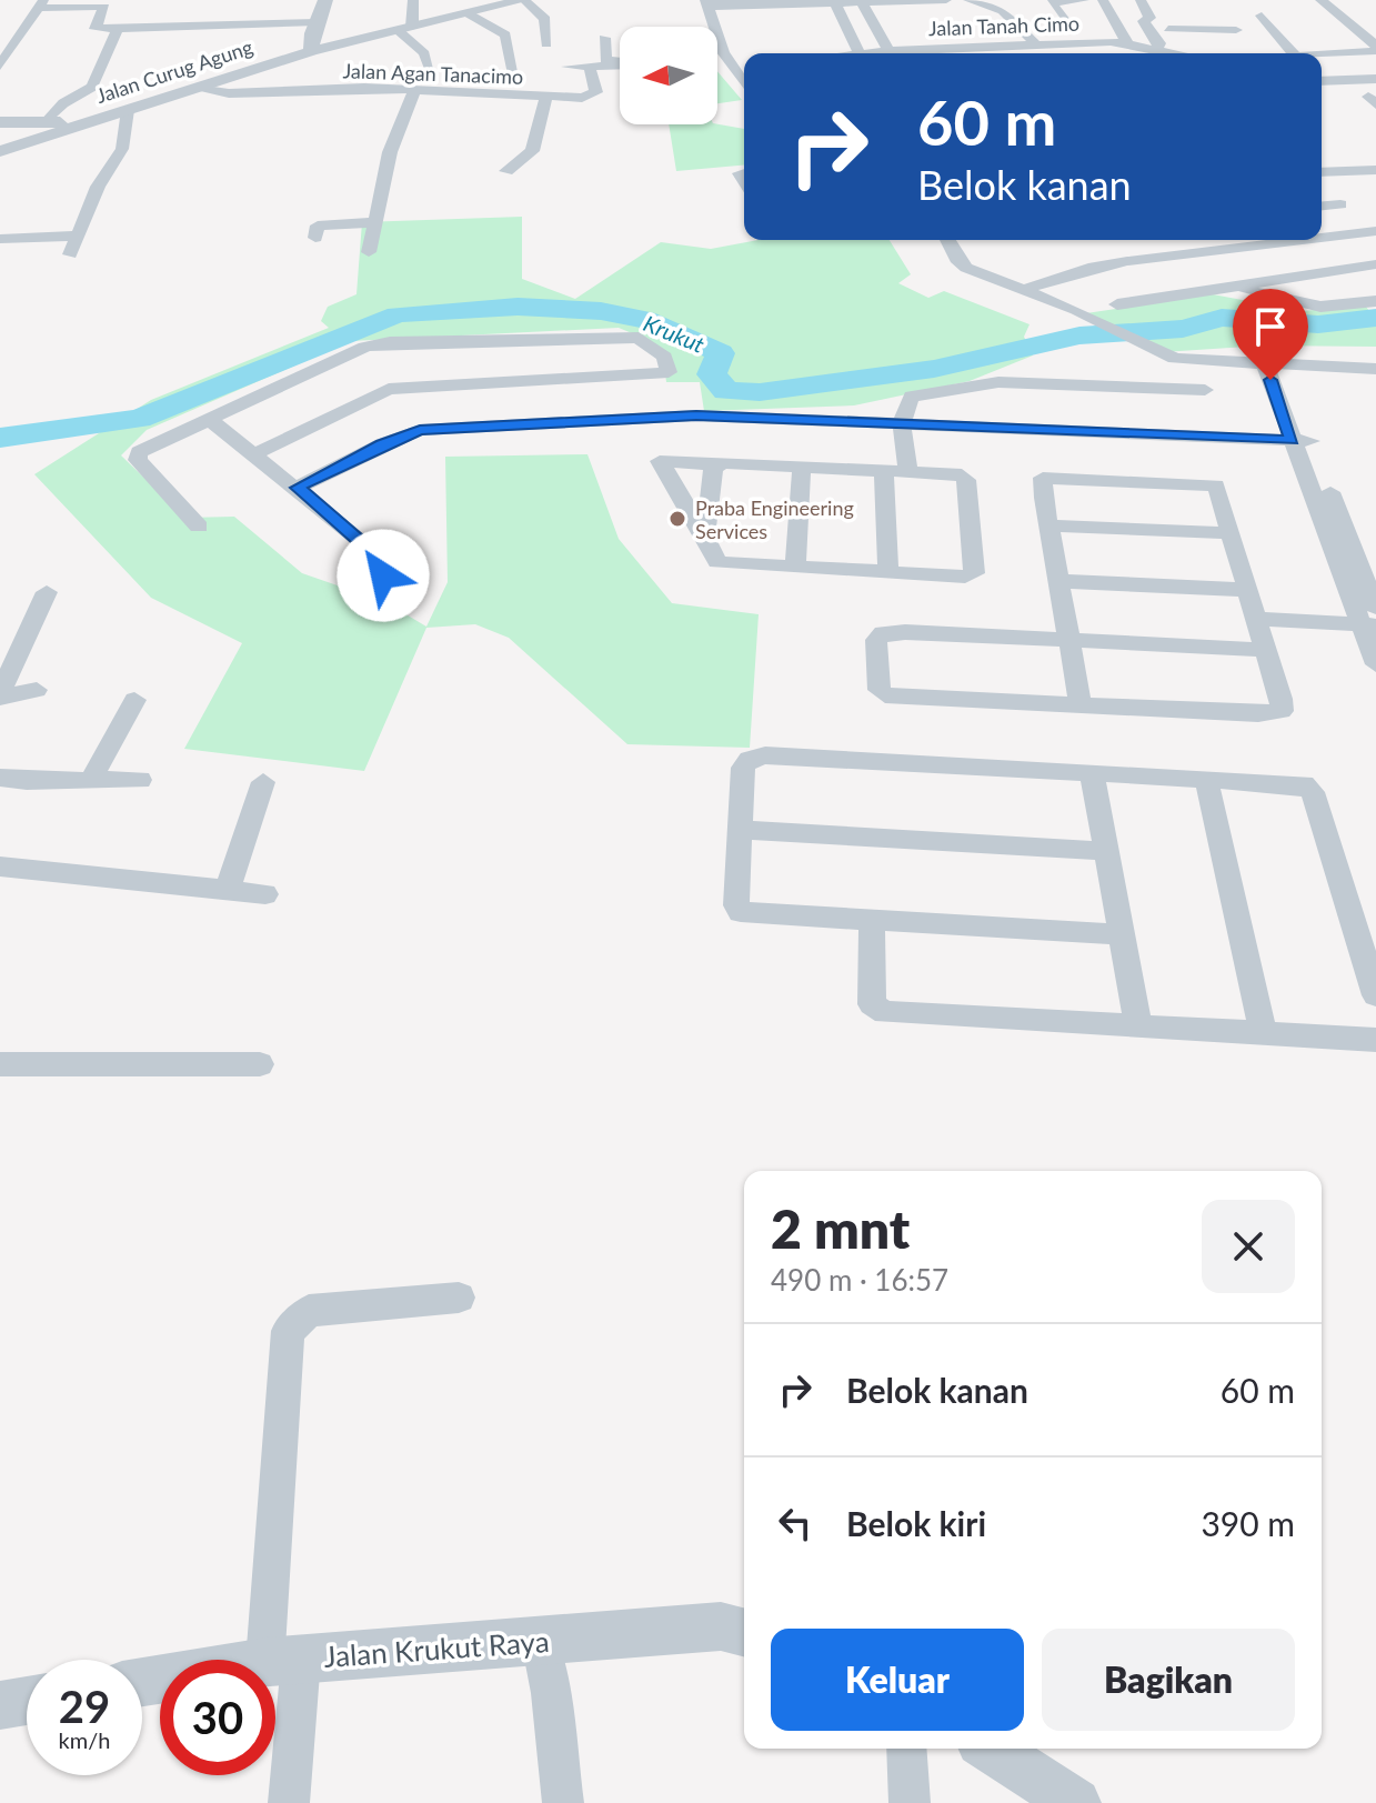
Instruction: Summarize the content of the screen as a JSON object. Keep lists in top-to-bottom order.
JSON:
{
  "streets": {
    "street": [
      "Jalan Tanah Cimo",
      "Jalan Curug Agung",
      "Jalan Agan Tanacimo",
      "Jalan Krukut Raya"
    ]
  },
  "crossings": [
    ["Jalan Curug Agung", "Jalan Agan Tanacimo"]
  ],
  "water": ["Krukut"],
  "places": ["Praba Engineering Services"],
  "north": "left",
  "page": {
    "turn": ["60 m", "Belok kanan"],
    "heading": ["2 mnt", "490 m · 16:57"],
    "list": [
      {
        "name": "Belok kanan",
        "value": "60 m"
      },
      {
        "name": "Belok kiri",
        "value": "390 m"
      }
    ],
    "buttons": ["Keluar", "Bagikan"],
    "speed": "29 km/h",
    "limit": "30"
  }
}
